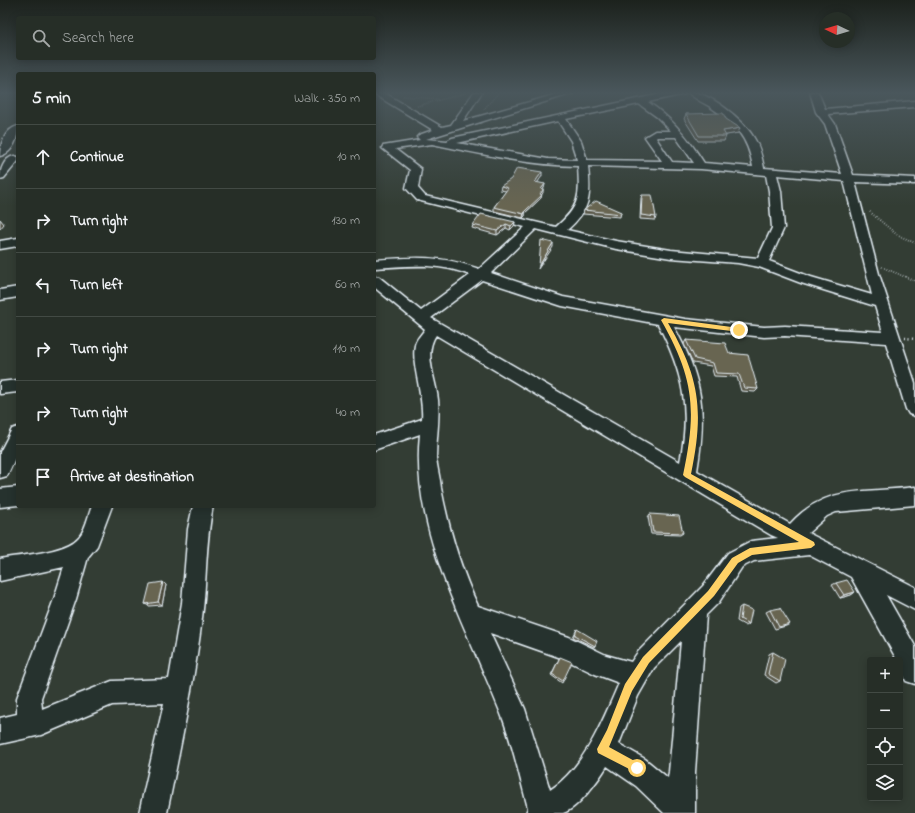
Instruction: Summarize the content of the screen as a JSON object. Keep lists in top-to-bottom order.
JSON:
{
  "north": "left",
  "page": {
    "search": "Search here",
    "heading": ["5 min", "Walk · 350 m"],
    "list": [
      ["Continue", "10 m"],
      ["Turn right", "130 m"],
      ["Turn left", "60 m"],
      ["Turn right", "110 m"],
      ["Turn right", "40 m"],
      "Arrive at destination"
    ],
    "map_buttons": ["+", "−"]
  }
}
